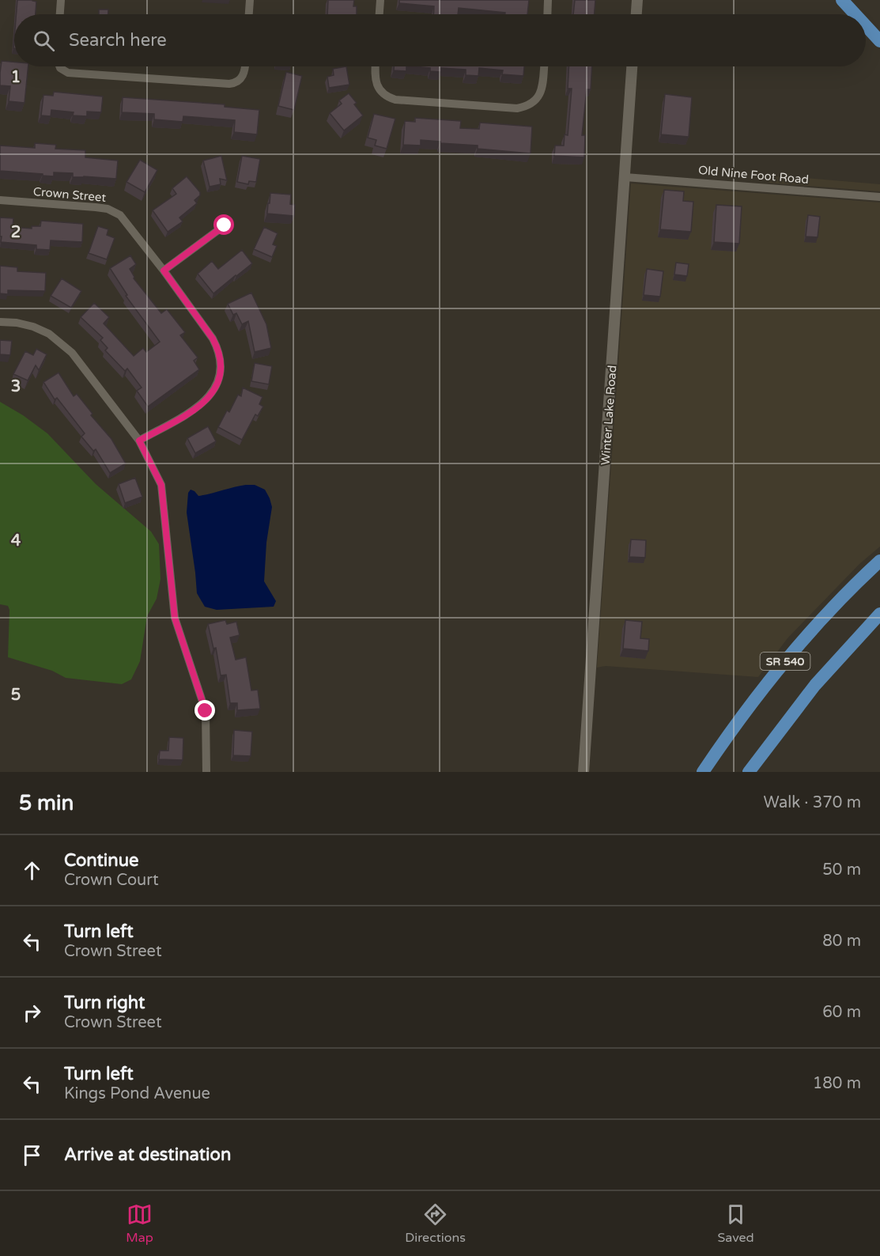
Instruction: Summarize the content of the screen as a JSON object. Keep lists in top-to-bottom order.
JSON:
{
  "streets": {
    "main road": ["SR 540"],
    "street": ["Old Nine Foot Road", "Crown Street", "Winter Lake Road"]
  },
  "crossings": [
    ["Old Nine Foot Road", "Winter Lake Road"]
  ],
  "page": {
    "search": "Search here",
    "heading": ["5 min", "Walk · 370 m"],
    "list": [
      ["Continue", "Crown Court", "50 m"],
      ["Turn left", "Crown Street", "80 m"],
      ["Turn right", "Crown Street", "60 m"],
      ["Turn left", "Kings Pond Avenue", "180 m"],
      "Arrive at destination"
    ],
    "nav": ["Map", "Directions", "Saved"]
  },
  "grid": {
    "rows": [
      "1",
      "2",
      "3",
      "4",
      "5"
    ]
  }
}
